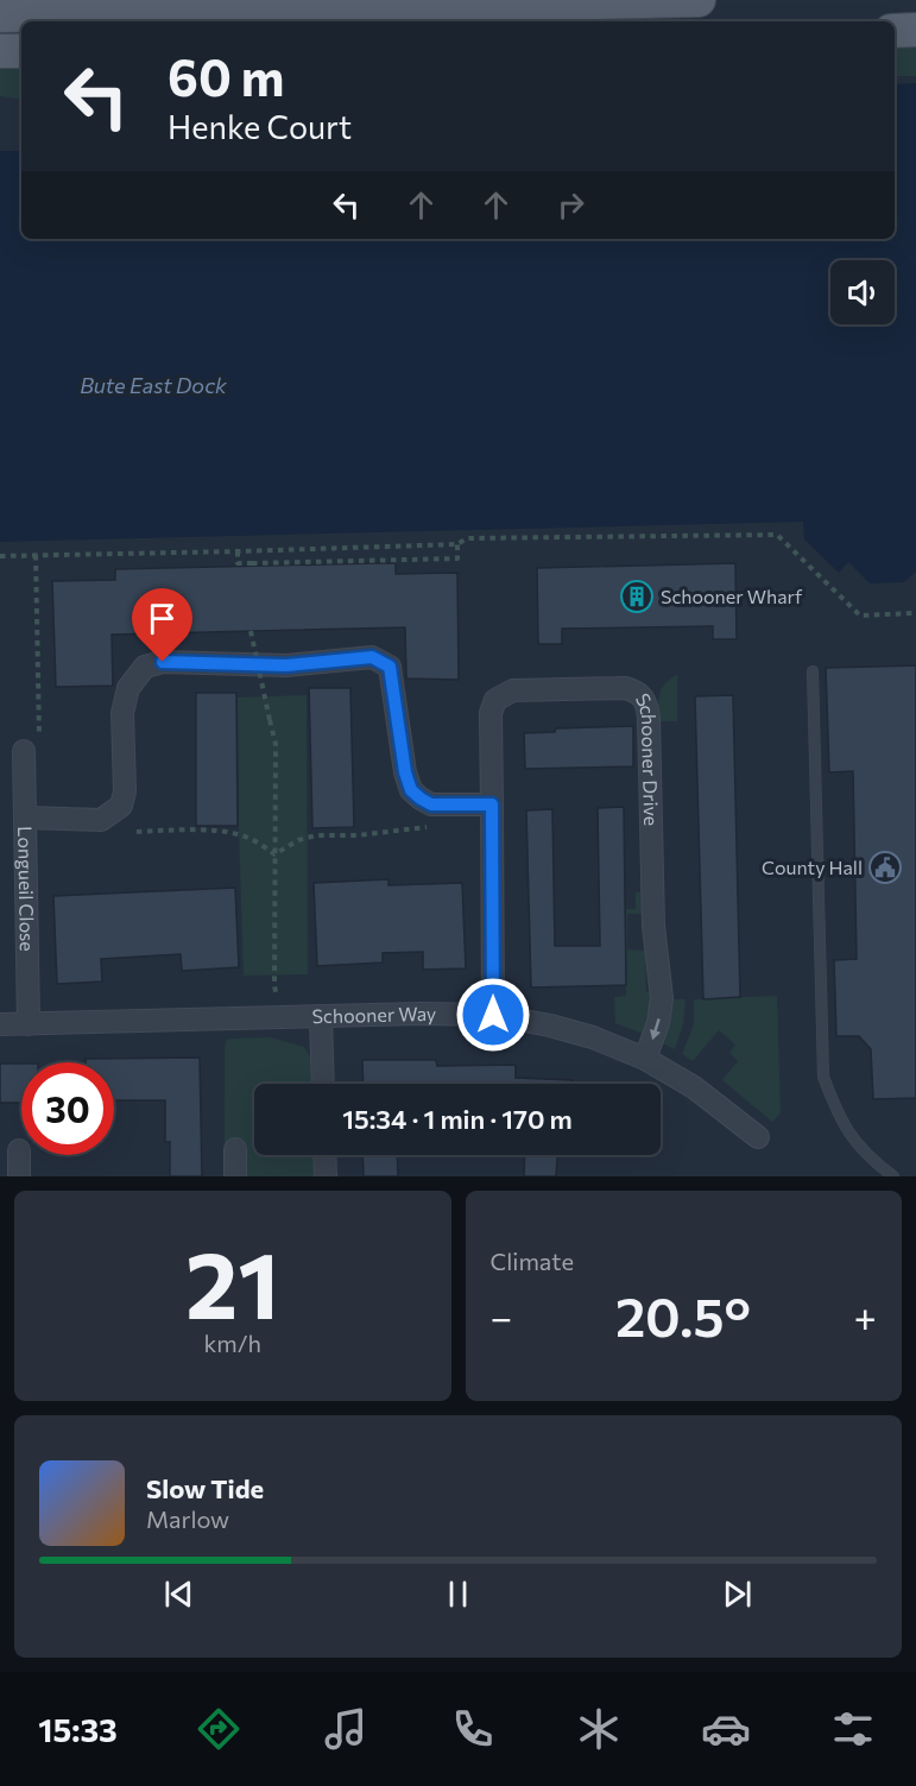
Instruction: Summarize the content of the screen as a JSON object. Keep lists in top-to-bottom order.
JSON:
{
  "streets": {
    "street": ["Schooner Drive", "Longueil Close", "Schooner Way"]
  },
  "crossings": [
    ["Schooner Drive", "Schooner Way"],
    ["Longueil Close", "Schooner Way"]
  ],
  "water": ["Bute East Dock"],
  "places": {
    "building": ["Schooner Wharf"],
    "public building": ["County Hall"]
  },
  "page": {
    "turn": ["60 m", "Henke Court"],
    "limit": "30",
    "trip": "15:34 · 1 min · 170 m",
    "tile": [
      ["21", "km/h"],
      "Climate"
    ],
    "heat": ["−", "20.5°", "+"],
    "song": ["Slow Tide", "Marlow"],
    "tabs": "15:33"
  }
}
